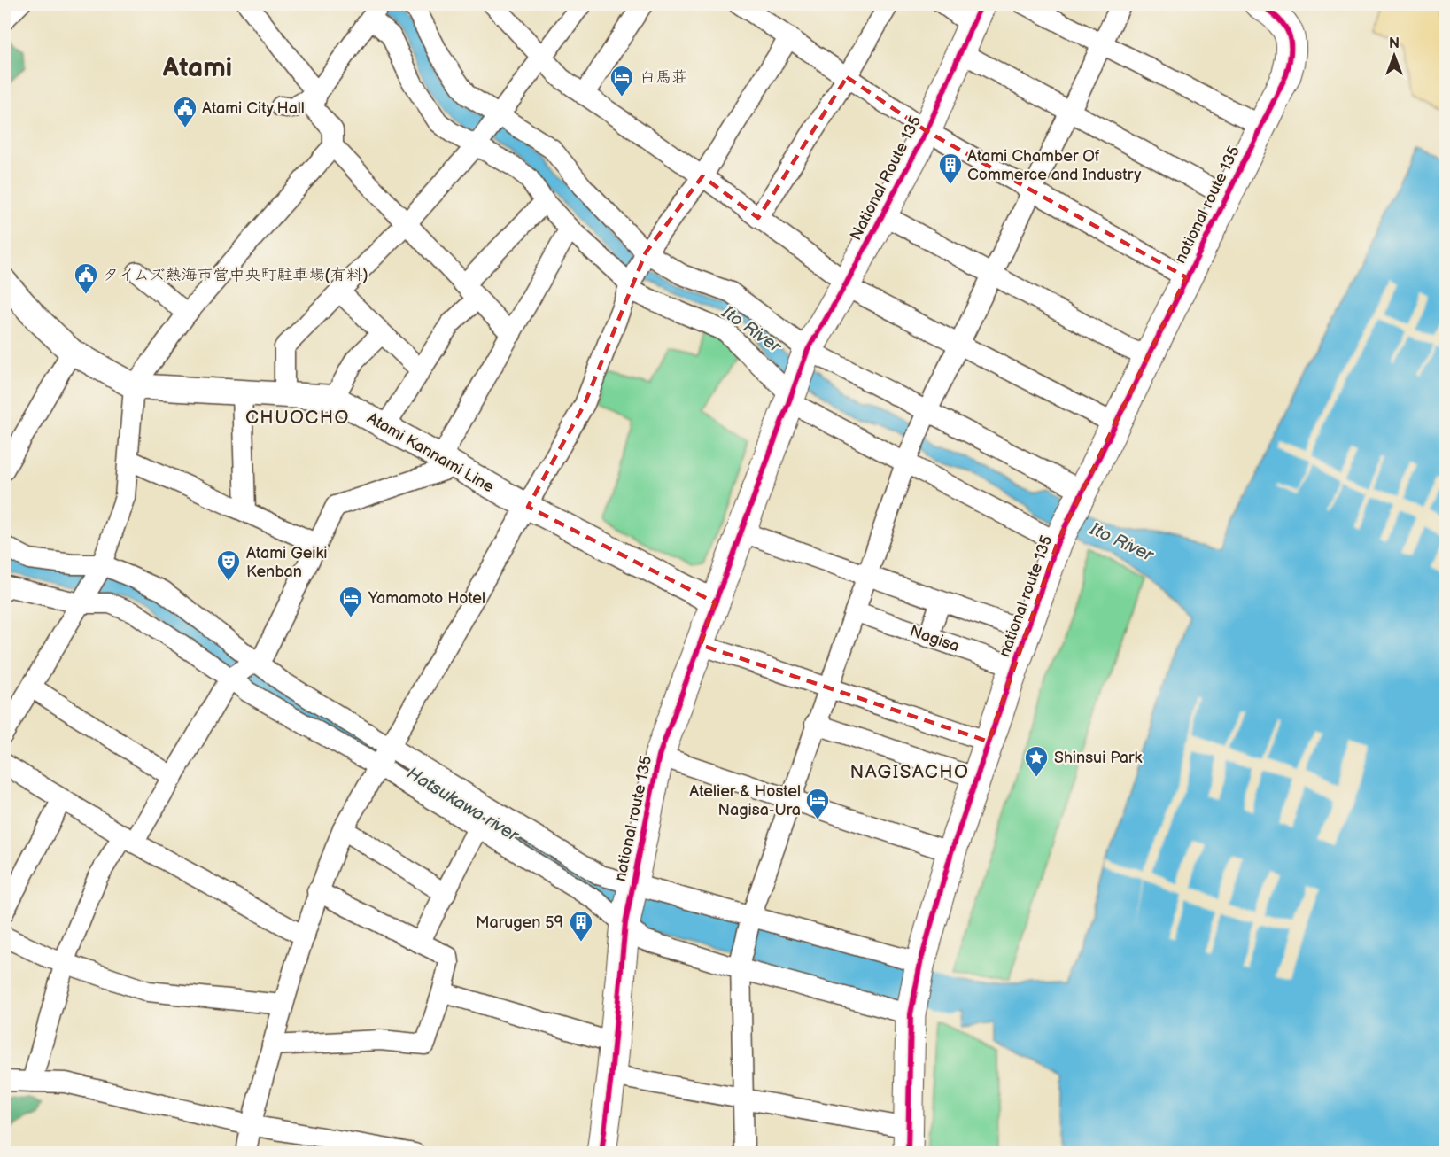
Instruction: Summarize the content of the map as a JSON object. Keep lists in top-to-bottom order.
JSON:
{
  "streets": {
    "highway": ["National Route 135", "national route 135"],
    "main road": ["Atami Kannami Line"],
    "street": ["Nagisa"]
  },
  "crossings": [
    ["National Route 135", "national route 135"],
    ["national route 135", "Atami Kannami Line"],
    ["national route 135", "Nagisa"]
  ],
  "districts": ["Atami", "CHUOCHO", "NAGISACHO"],
  "water": ["Ito River", "Hatsukawa river"],
  "places": {
    "hotel": ["白馬荘", "Yamamoto Hotel", "Atelier & Hostel Nagisa-Ura"],
    "public building": ["Atami City Hall", "タイムズ熱海市営中央町駐車場(有料)"],
    "building": ["Atami Chamber Of Commerce and Industry", "Marugen 59"],
    "theatre": ["Atami Geiki Kenban"],
    "place": ["Shinsui Park"]
  },
  "north": "top"
}
